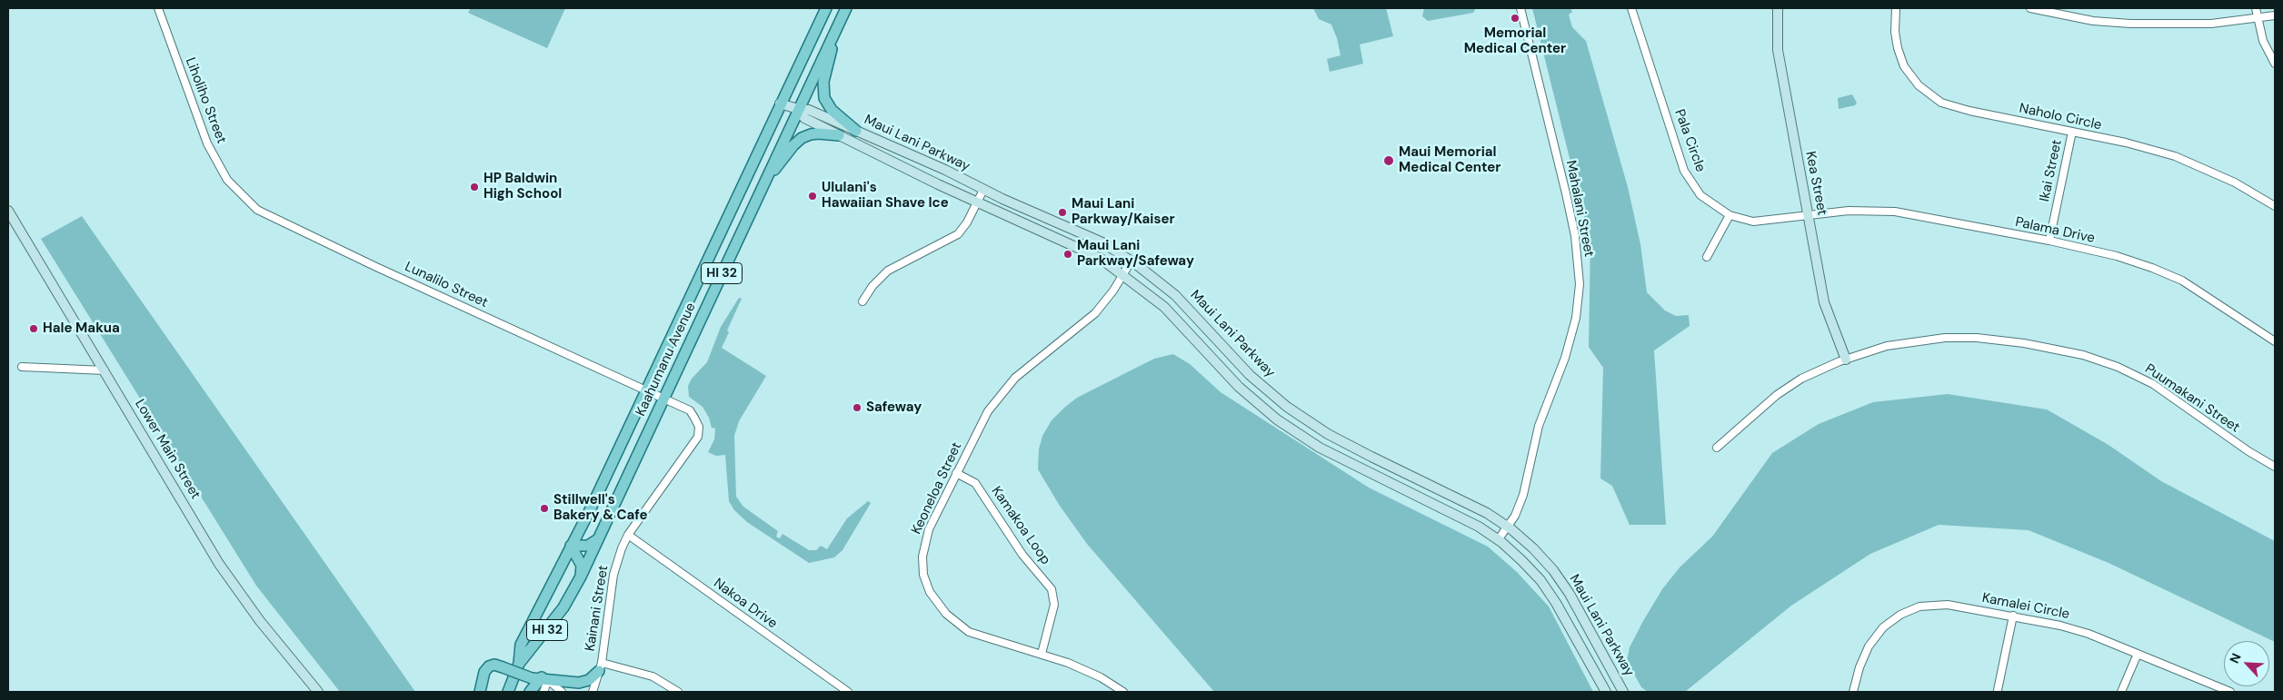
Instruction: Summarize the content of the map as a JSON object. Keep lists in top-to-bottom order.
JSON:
{
  "streets": {
    "main road": [
      "Maui Lani Parkway",
      "Kea Street",
      "HI 32",
      "Kaahumanu Avenue",
      "Lower Main Street"
    ],
    "street": [
      "Liholiho Street",
      "Naholo Circle",
      "Pala Circle",
      "Ikai Street",
      "Mahalani Street",
      "Palama Drive",
      "Lunalilo Street",
      "Puumakani Street",
      "Keoneloa Street",
      "Kamakoa Loop",
      "Nakoa Drive",
      "Kamalei Circle",
      "Kainani Street"
    ]
  },
  "crossings": [
    ["Liholiho Street", "Lunalilo Street"],
    ["Naholo Circle", "Ikai Street"],
    ["Pala Circle", "Kea Street"],
    ["Pala Circle", "Palama Drive"],
    ["Maui Lani Parkway", "Mahalani Street"],
    ["Maui Lani Parkway", "Kaahumanu Avenue"],
    ["Maui Lani Parkway", "Keoneloa Street"],
    ["Ikai Street", "Palama Drive"],
    ["Kea Street", "Palama Drive"],
    ["Kea Street", "Puumakani Street"],
    ["Lunalilo Street", "Kaahumanu Avenue"],
    ["Lunalilo Street", "Kainani Street"],
    ["Kaahumanu Avenue", "Kainani Street"],
    ["Keoneloa Street", "Kamakoa Loop"],
    ["Nakoa Drive", "Kainani Street"]
  ],
  "places": [
    "Memorial Medical Center",
    "Maui Memorial Medical Center",
    "HP Baldwin High School",
    "Ululani's Hawaiian Shave Ice",
    "Maui Lani Parkway/Kaiser",
    "Maui Lani Parkway/Safeway",
    "Hale Makua",
    "Safeway",
    "Stillwell's Bakery & Cafe"
  ],
  "north": "top left"
}
